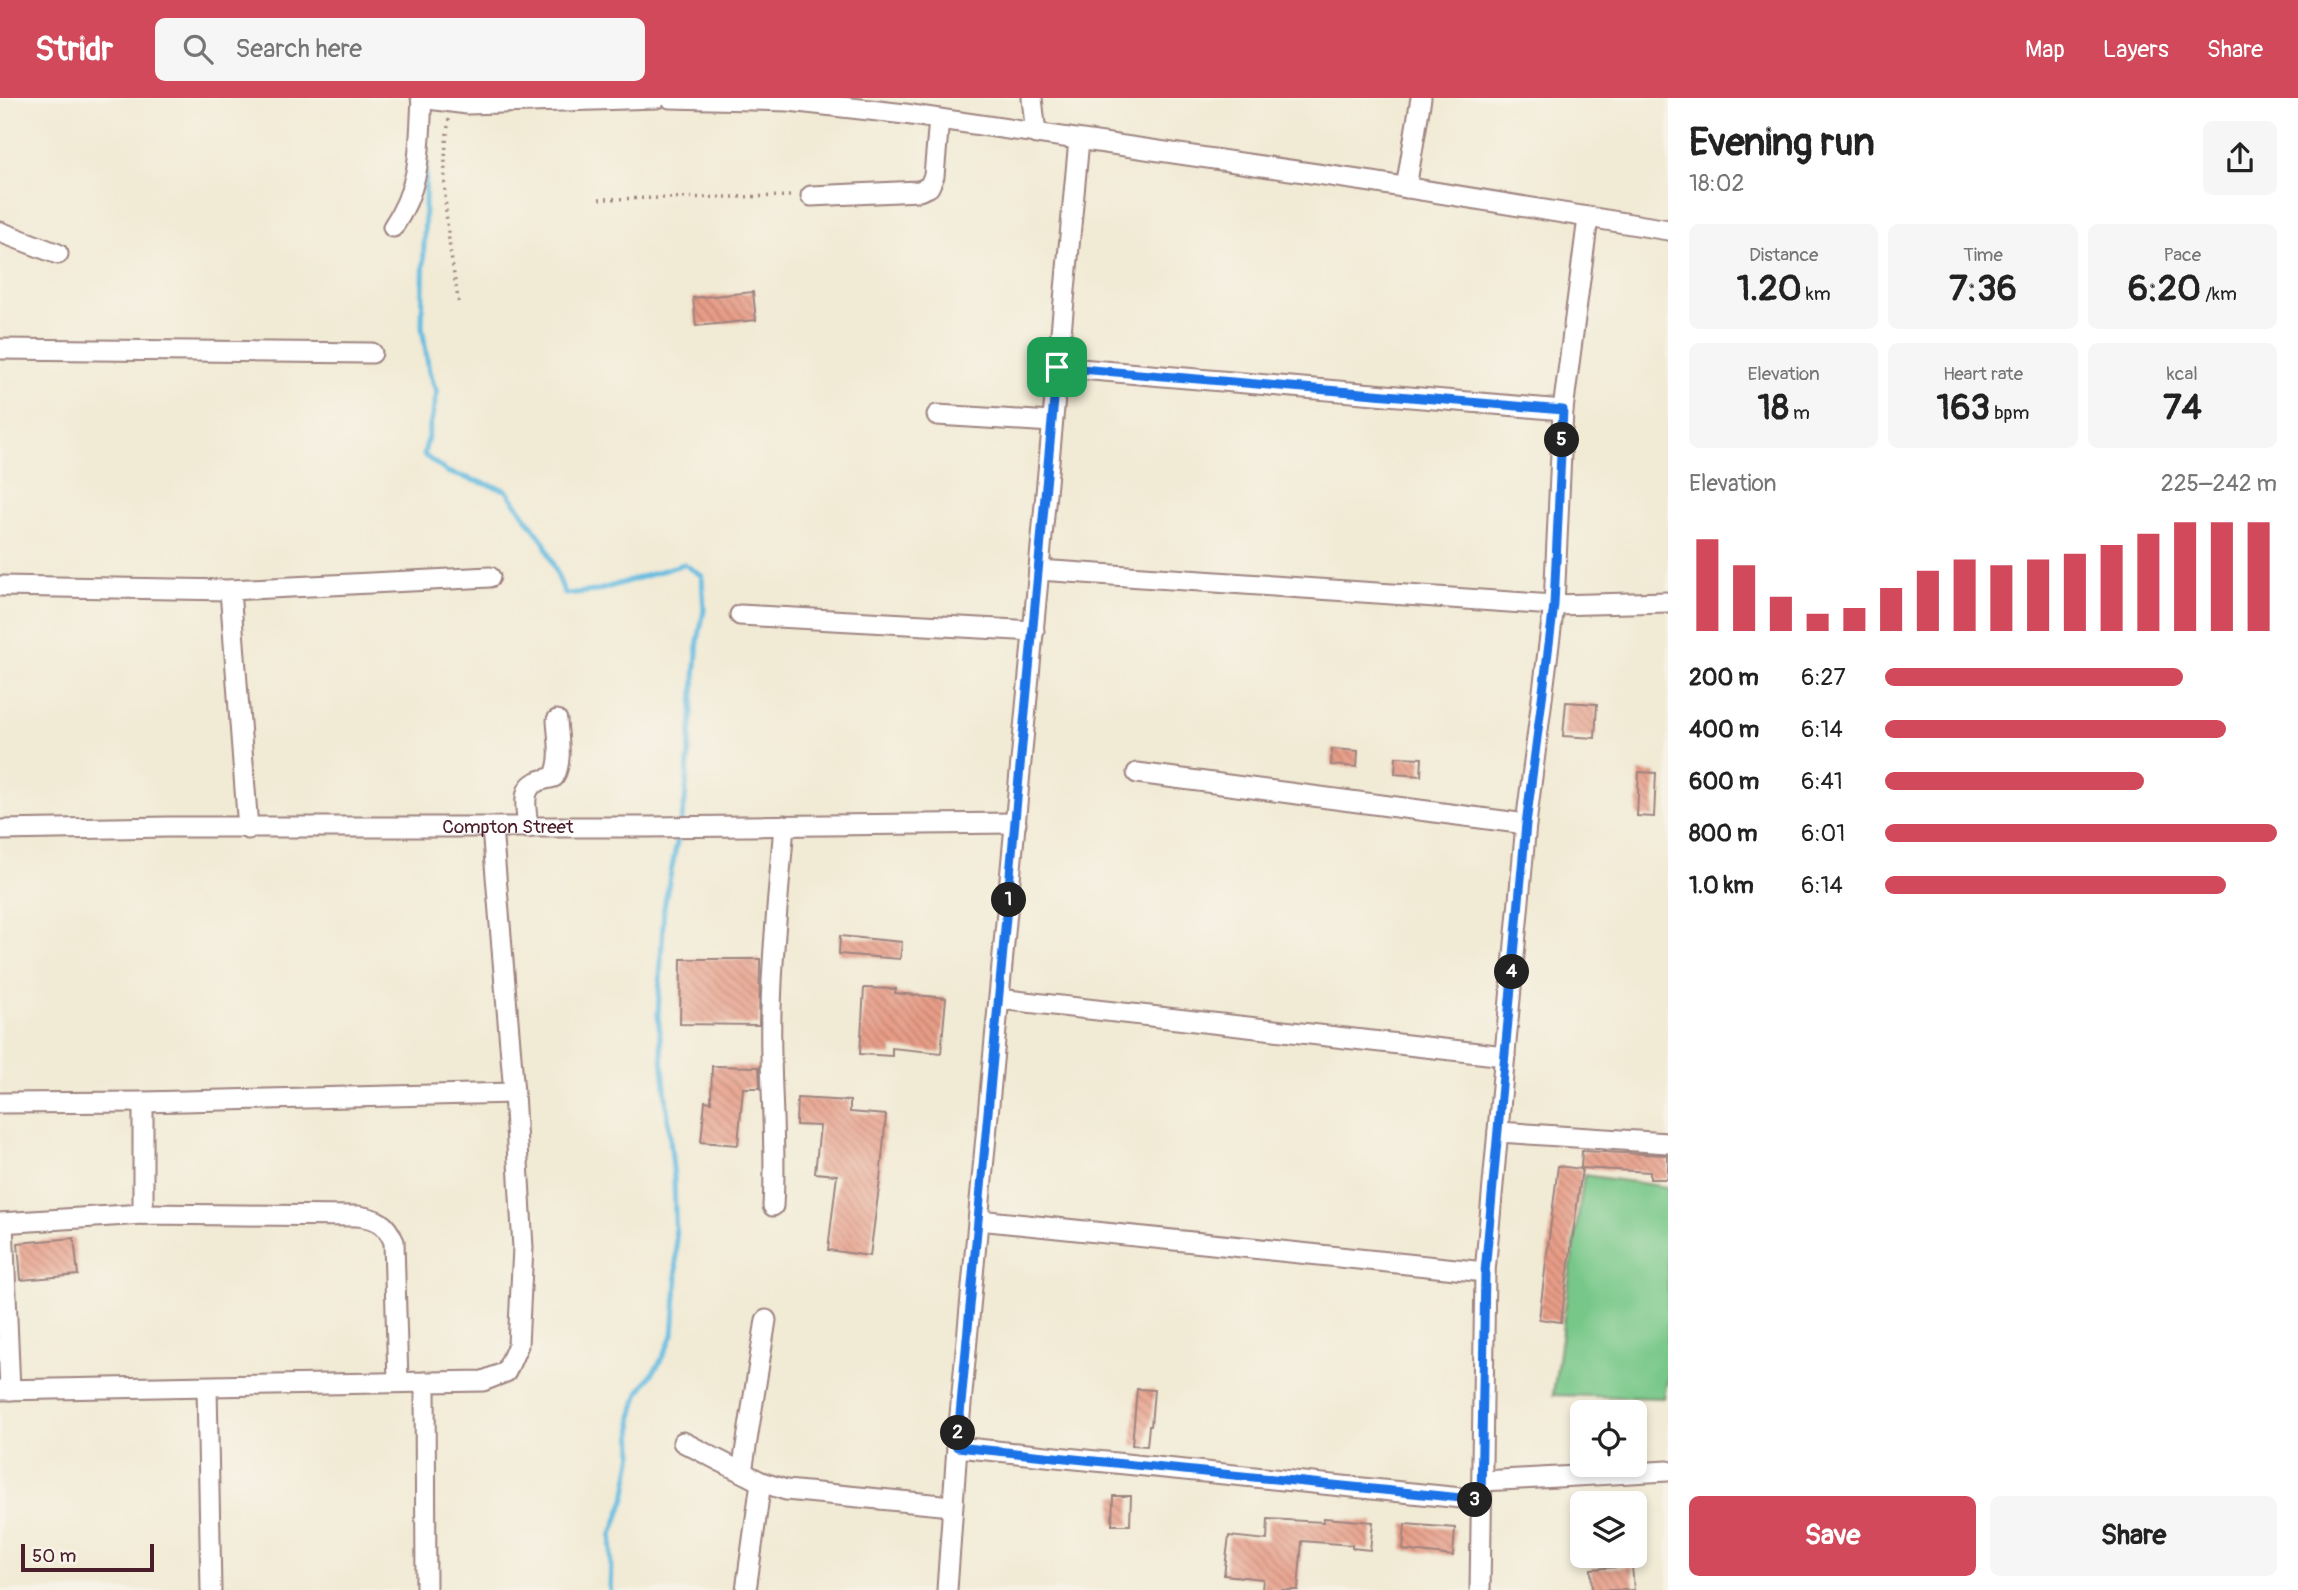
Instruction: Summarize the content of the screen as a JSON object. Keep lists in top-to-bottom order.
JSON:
{
  "streets": {
    "street": ["Compton Street"]
  },
  "scale_bar": "50 m",
  "page": {
    "header": "Stridr",
    "search": "Search here",
    "nav": ["Map", "Layers", "Share"],
    "heading": ["Evening run", "18:02"],
    "stats": [
      ["Distance", "1.20 km"],
      ["Time", "7:36"],
      ["Pace", "6:20 /km"],
      ["Elevation", "18 m"],
      ["Heart rate", "163 bpm"],
      ["kcal", "74"]
    ],
    "pins": [
      "5",
      "1",
      "4",
      "2",
      "3"
    ],
    "chart": ["Elevation", "225–242 m"],
    "list": [
      {
        "name": "200 m",
        "note": "6:27"
      },
      {
        "name": "400 m",
        "note": "6:14"
      },
      {
        "name": "600 m",
        "note": "6:41"
      },
      {
        "name": "800 m",
        "note": "6:01"
      },
      {
        "name": "1.0 km",
        "note": "6:14"
      }
    ],
    "buttons": ["Save", "Share"],
    "scale": "50 m"
  }
}
